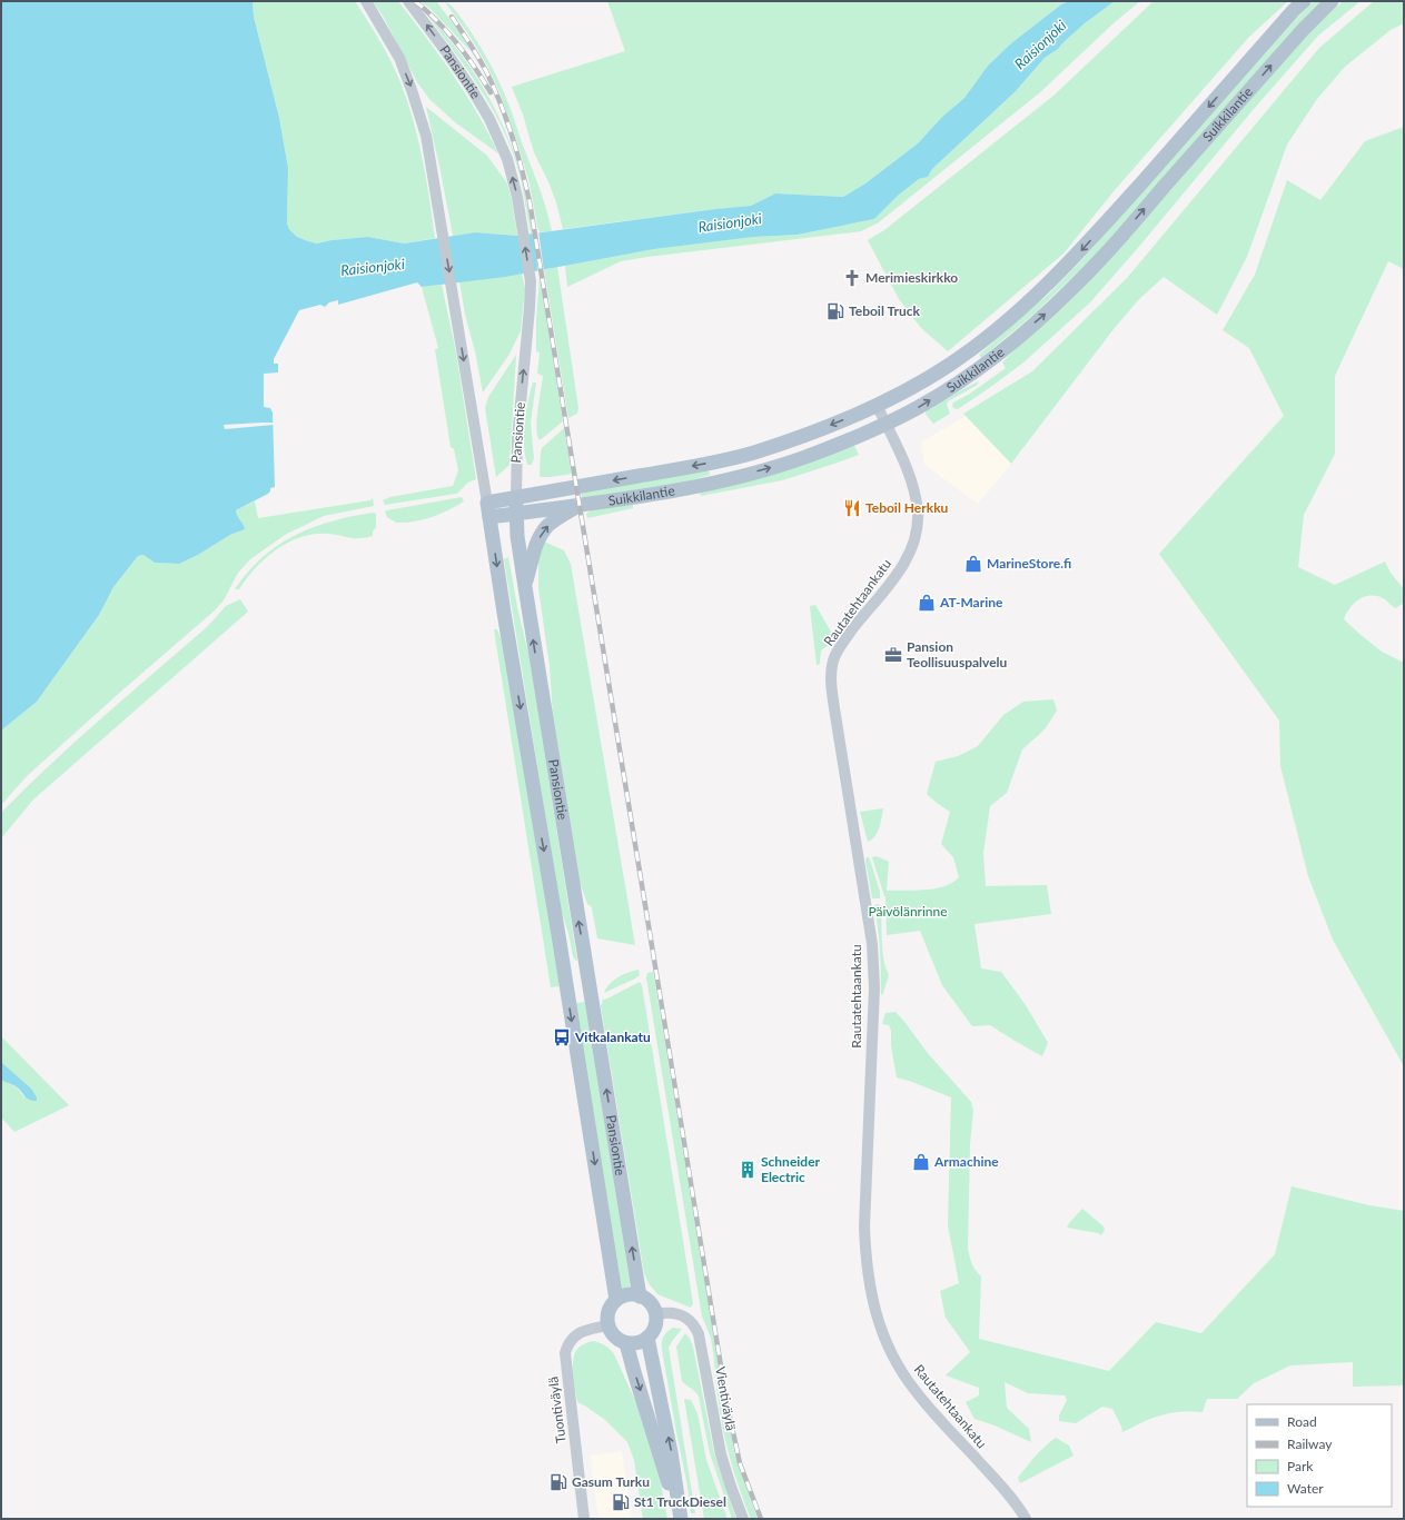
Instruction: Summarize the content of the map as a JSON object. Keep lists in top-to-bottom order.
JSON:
{
  "streets": {
    "main road": ["Pansiontie", "Suikkilantie"],
    "street": ["Rautatehtaankatu", "Vientiväylä", "Tuontiväylä"]
  },
  "crossings": [
    ["Pansiontie", "Suikkilantie"],
    ["Pansiontie", "Vientiväylä"],
    ["Pansiontie", "Tuontiväylä"],
    ["Suikkilantie", "Rautatehtaankatu"],
    ["Vientiväylä", "Tuontiväylä"]
  ],
  "water": ["Raisionjoki"],
  "parks": ["Päivölänrinne"],
  "places": {
    "church": ["Merimieskirkko"],
    "fuel station": ["Teboil Truck", "Gasum Turku", "St1 TruckDiesel"],
    "restaurant": ["Teboil Herkku"],
    "shop": ["MarineStore.fi", "AT-Marine", "Armachine"],
    "office": ["Pansion Teollisuuspalvelu"],
    "bus stop": ["Vitkalankatu"],
    "building": ["Schneider Electric"]
  },
  "legend": [
    "Road",
    "Railway",
    "Park",
    "Water"
  ]
}
